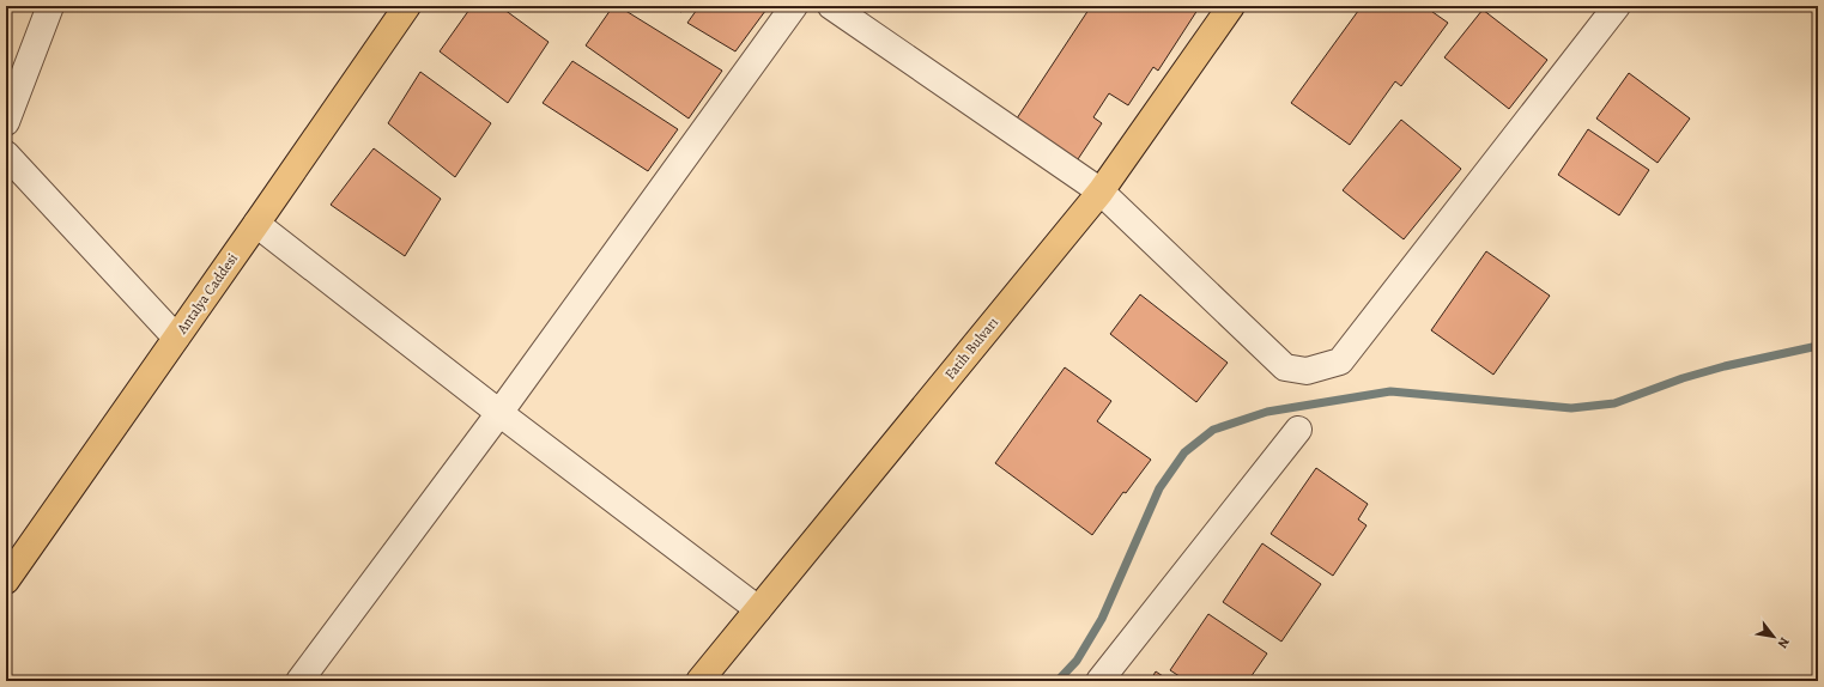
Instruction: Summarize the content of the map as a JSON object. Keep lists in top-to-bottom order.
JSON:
{
  "streets": {
    "main road": ["Antalya Caddesi", "Fatih Bulvarı"]
  },
  "north": "bottom right"
}
